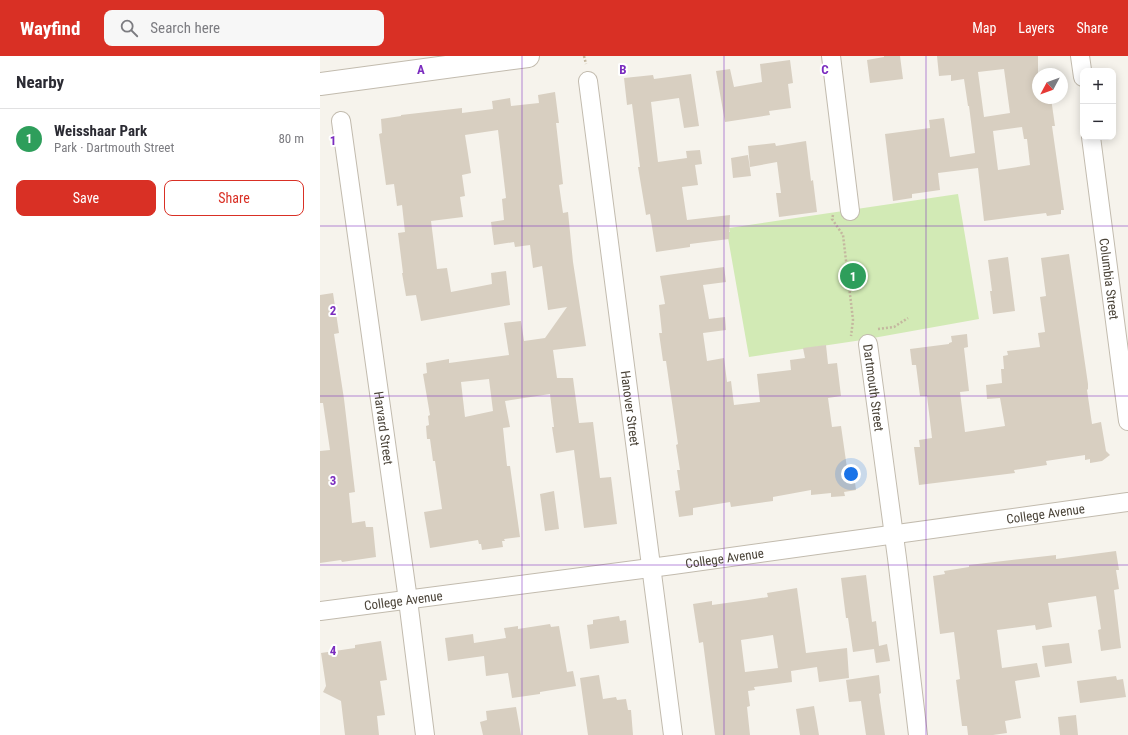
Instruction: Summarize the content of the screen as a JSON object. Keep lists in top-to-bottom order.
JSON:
{
  "streets": {
    "street": [
      "Columbia Street",
      "Dartmouth Street",
      "Hanover Street",
      "Harvard Street",
      "College Avenue"
    ]
  },
  "crossings": [
    ["Dartmouth Street", "College Avenue"],
    ["Hanover Street", "College Avenue"],
    ["Harvard Street", "College Avenue"]
  ],
  "north": "bottom left",
  "page": {
    "header": "Wayfind",
    "search": "Search here",
    "nav": ["Map", "Layers", "Share"],
    "heading": "Nearby",
    "map_buttons": ["+", "−"],
    "list": [
      {
        "mark": "1",
        "name": "Weisshaar Park",
        "note": "Park · Dartmouth Street",
        "value": "80 m"
      }
    ],
    "buttons": ["Save", "Share"],
    "pins": "1"
  },
  "grid": {
    "columns": ["A", "B", "C"],
    "rows": [
      "1",
      "2",
      "3",
      "4"
    ]
  }
}
